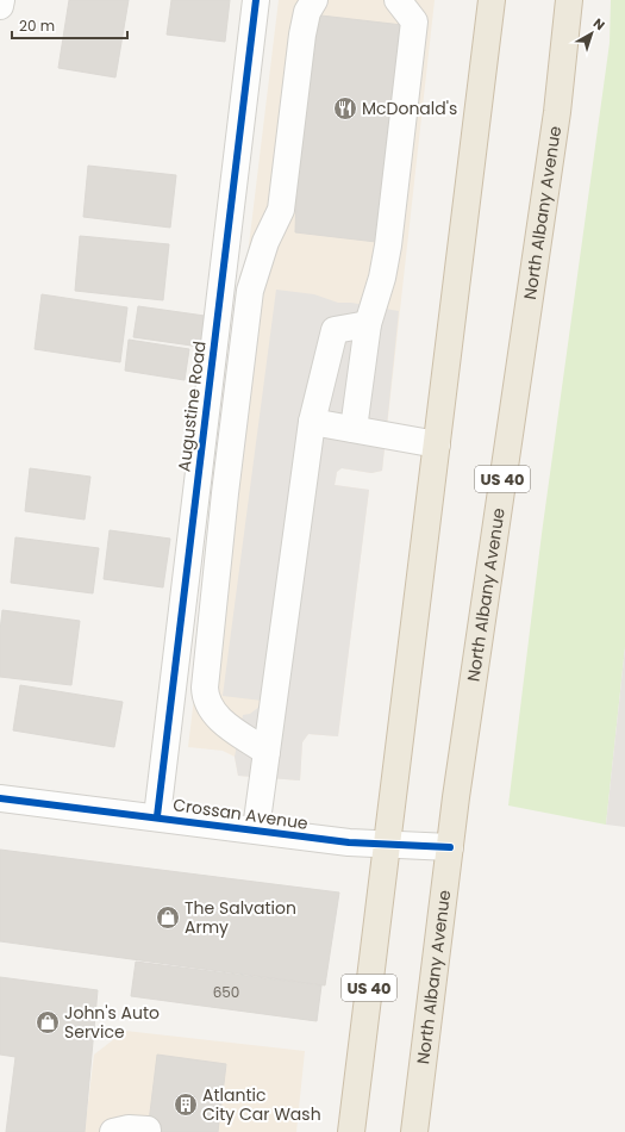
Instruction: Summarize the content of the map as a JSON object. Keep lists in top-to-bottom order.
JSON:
{
  "streets": {
    "highway": ["North Albany Avenue", "US 40"],
    "street": ["Augustine Road", "Crossan Avenue"]
  },
  "crossings": [
    ["North Albany Avenue", "Crossan Avenue"],
    ["Augustine Road", "Crossan Avenue"],
    ["US 40", "Crossan Avenue"]
  ],
  "places": {
    "restaurant": ["McDonald's"],
    "shop": ["The Salvation Army", "John's Auto Service"],
    "building": ["Atlantic City Car Wash"]
  },
  "house_numbers": ["650"],
  "scale_bar": "20 m",
  "north": "top right"
}
